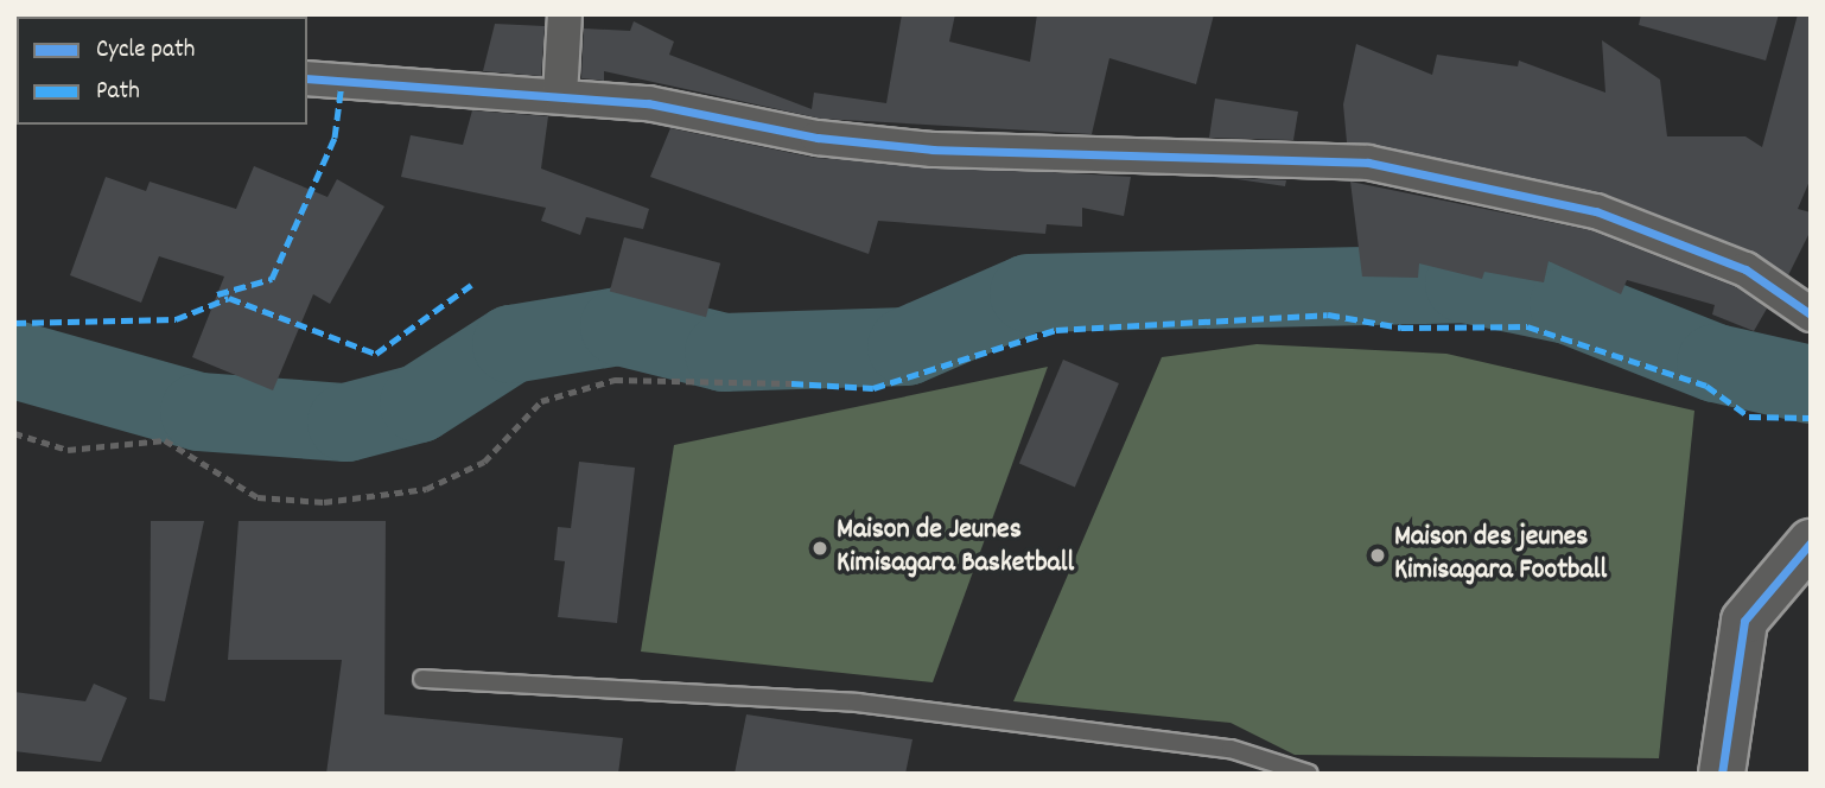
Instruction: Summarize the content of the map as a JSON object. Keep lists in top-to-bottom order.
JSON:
{
  "places": ["Maison de Jeunes Kimisagara Basketball", "Maison des jeunes Kimisagara Football"],
  "legend": ["Cycle path", "Path"]
}
